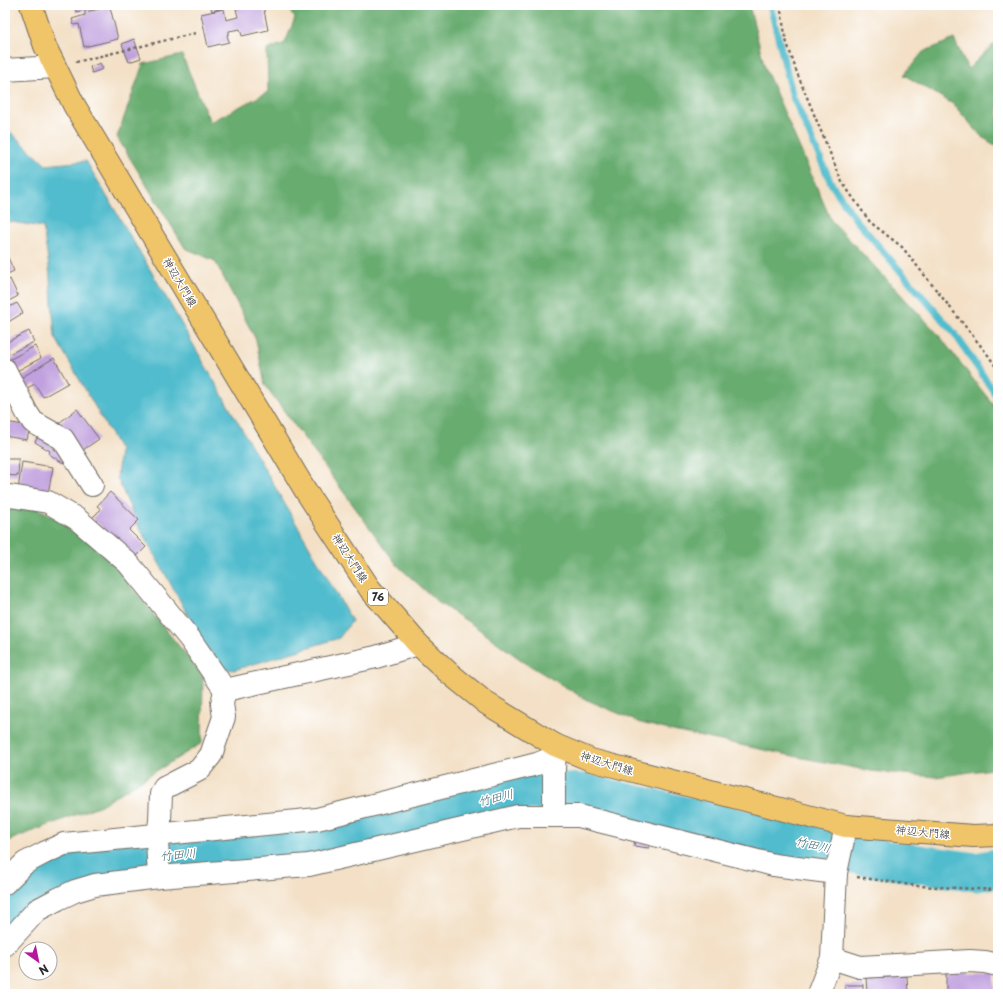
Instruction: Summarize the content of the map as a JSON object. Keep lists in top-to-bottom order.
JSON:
{
  "streets": {
    "main road": ["神辺大門線", "76"]
  },
  "water": ["竹田川"],
  "north": "bottom right"
}
